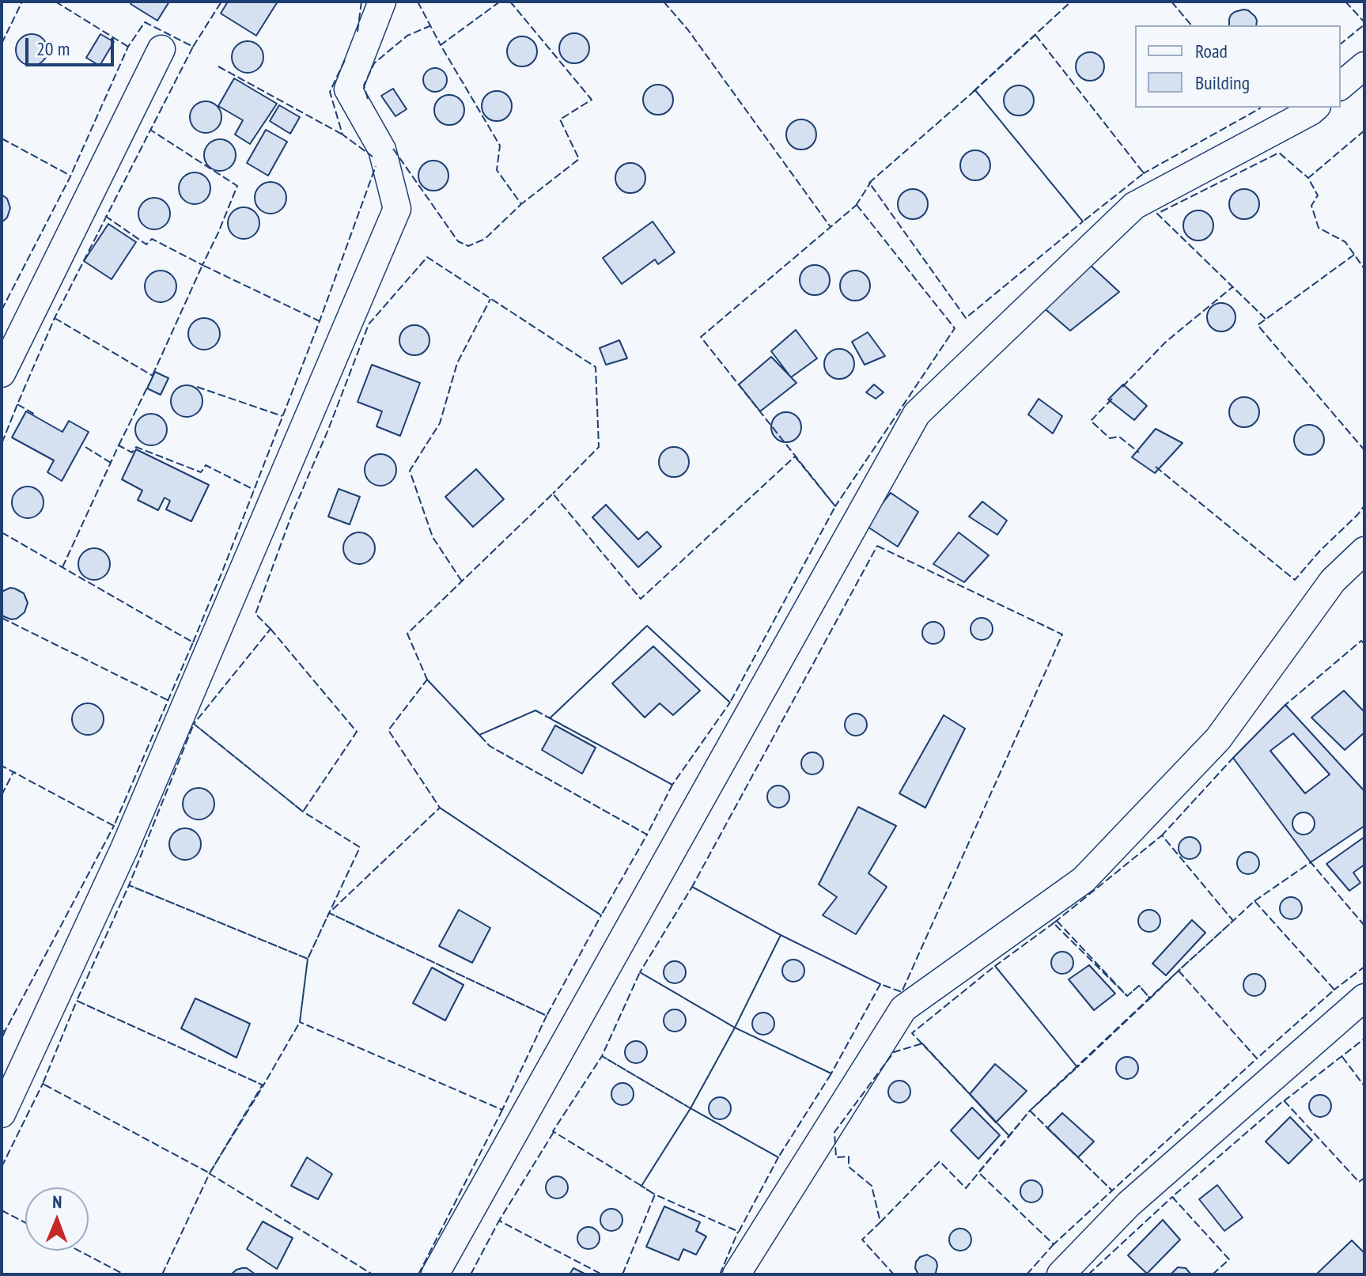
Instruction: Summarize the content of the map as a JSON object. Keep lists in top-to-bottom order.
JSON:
{
  "legend": ["Road", "Building"],
  "scale_bar": "20 m",
  "north": "top"
}
